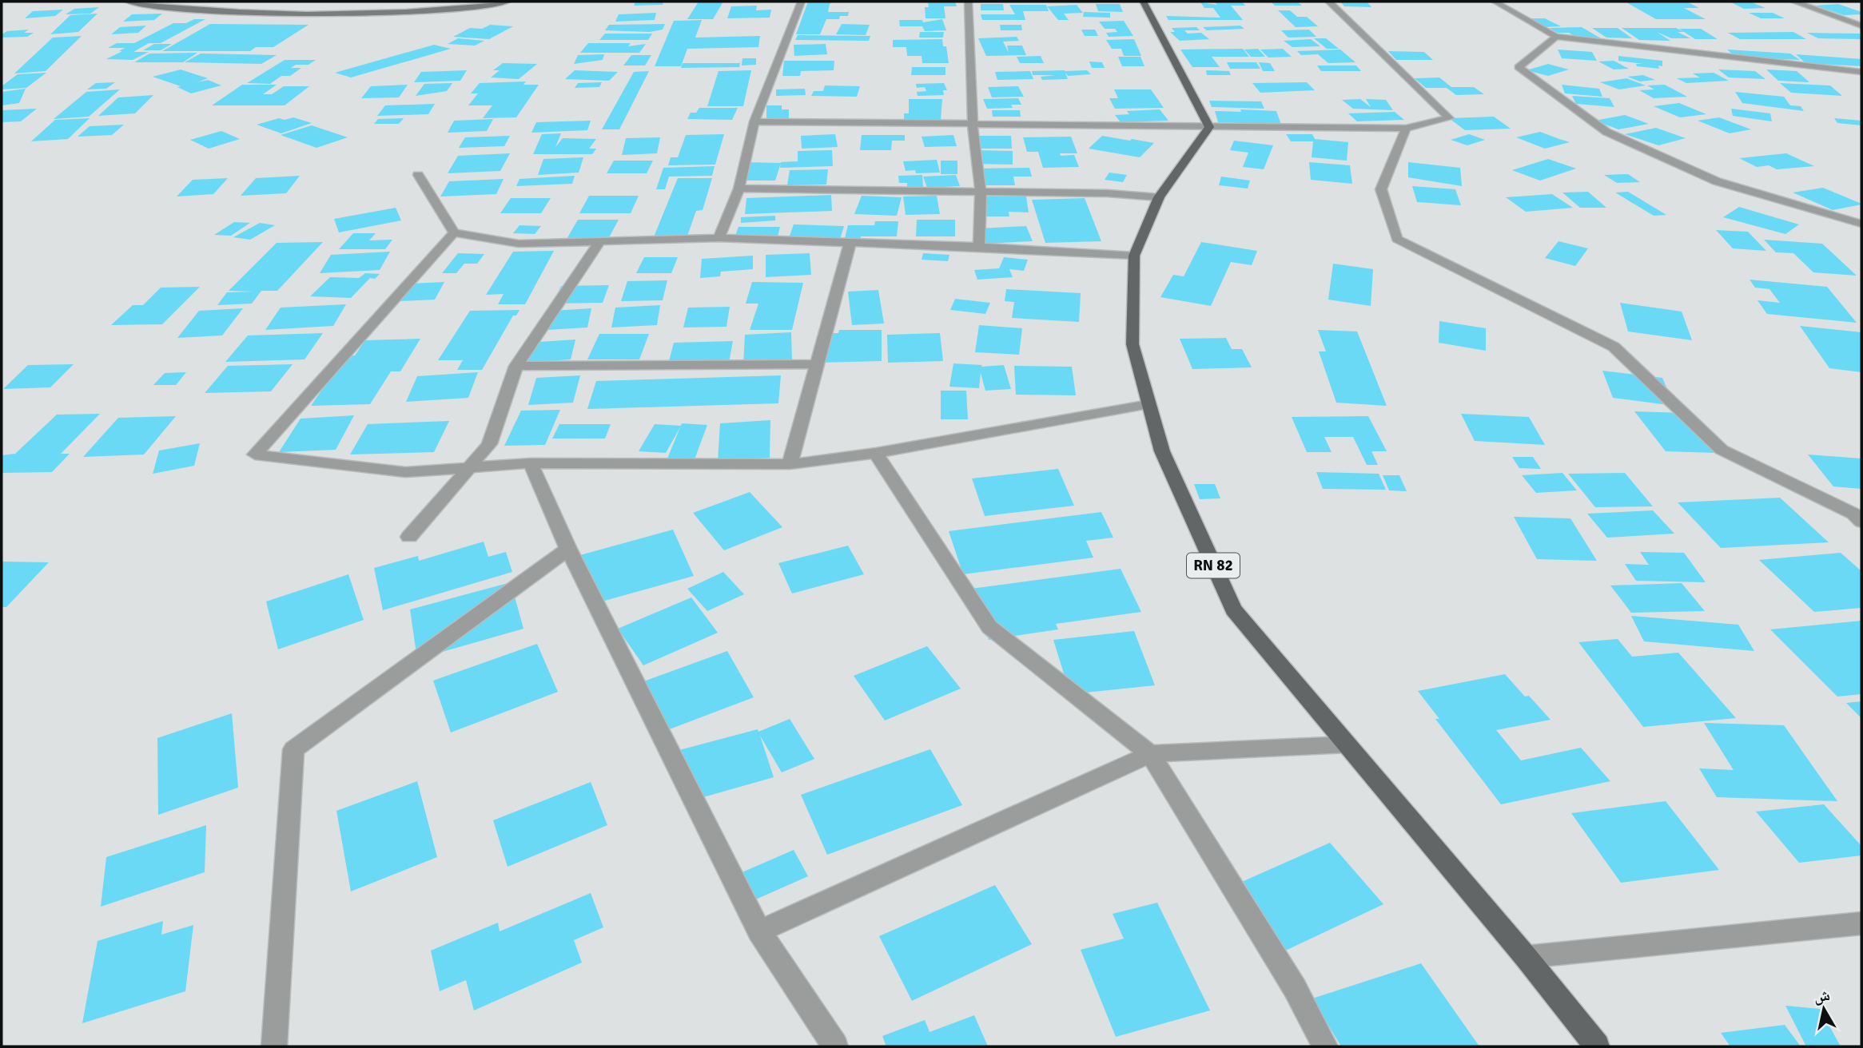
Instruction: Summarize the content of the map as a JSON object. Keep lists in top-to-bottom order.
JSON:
{
  "streets": {
    "main road": ["RN 82"]
  },
  "north": "top"
}
